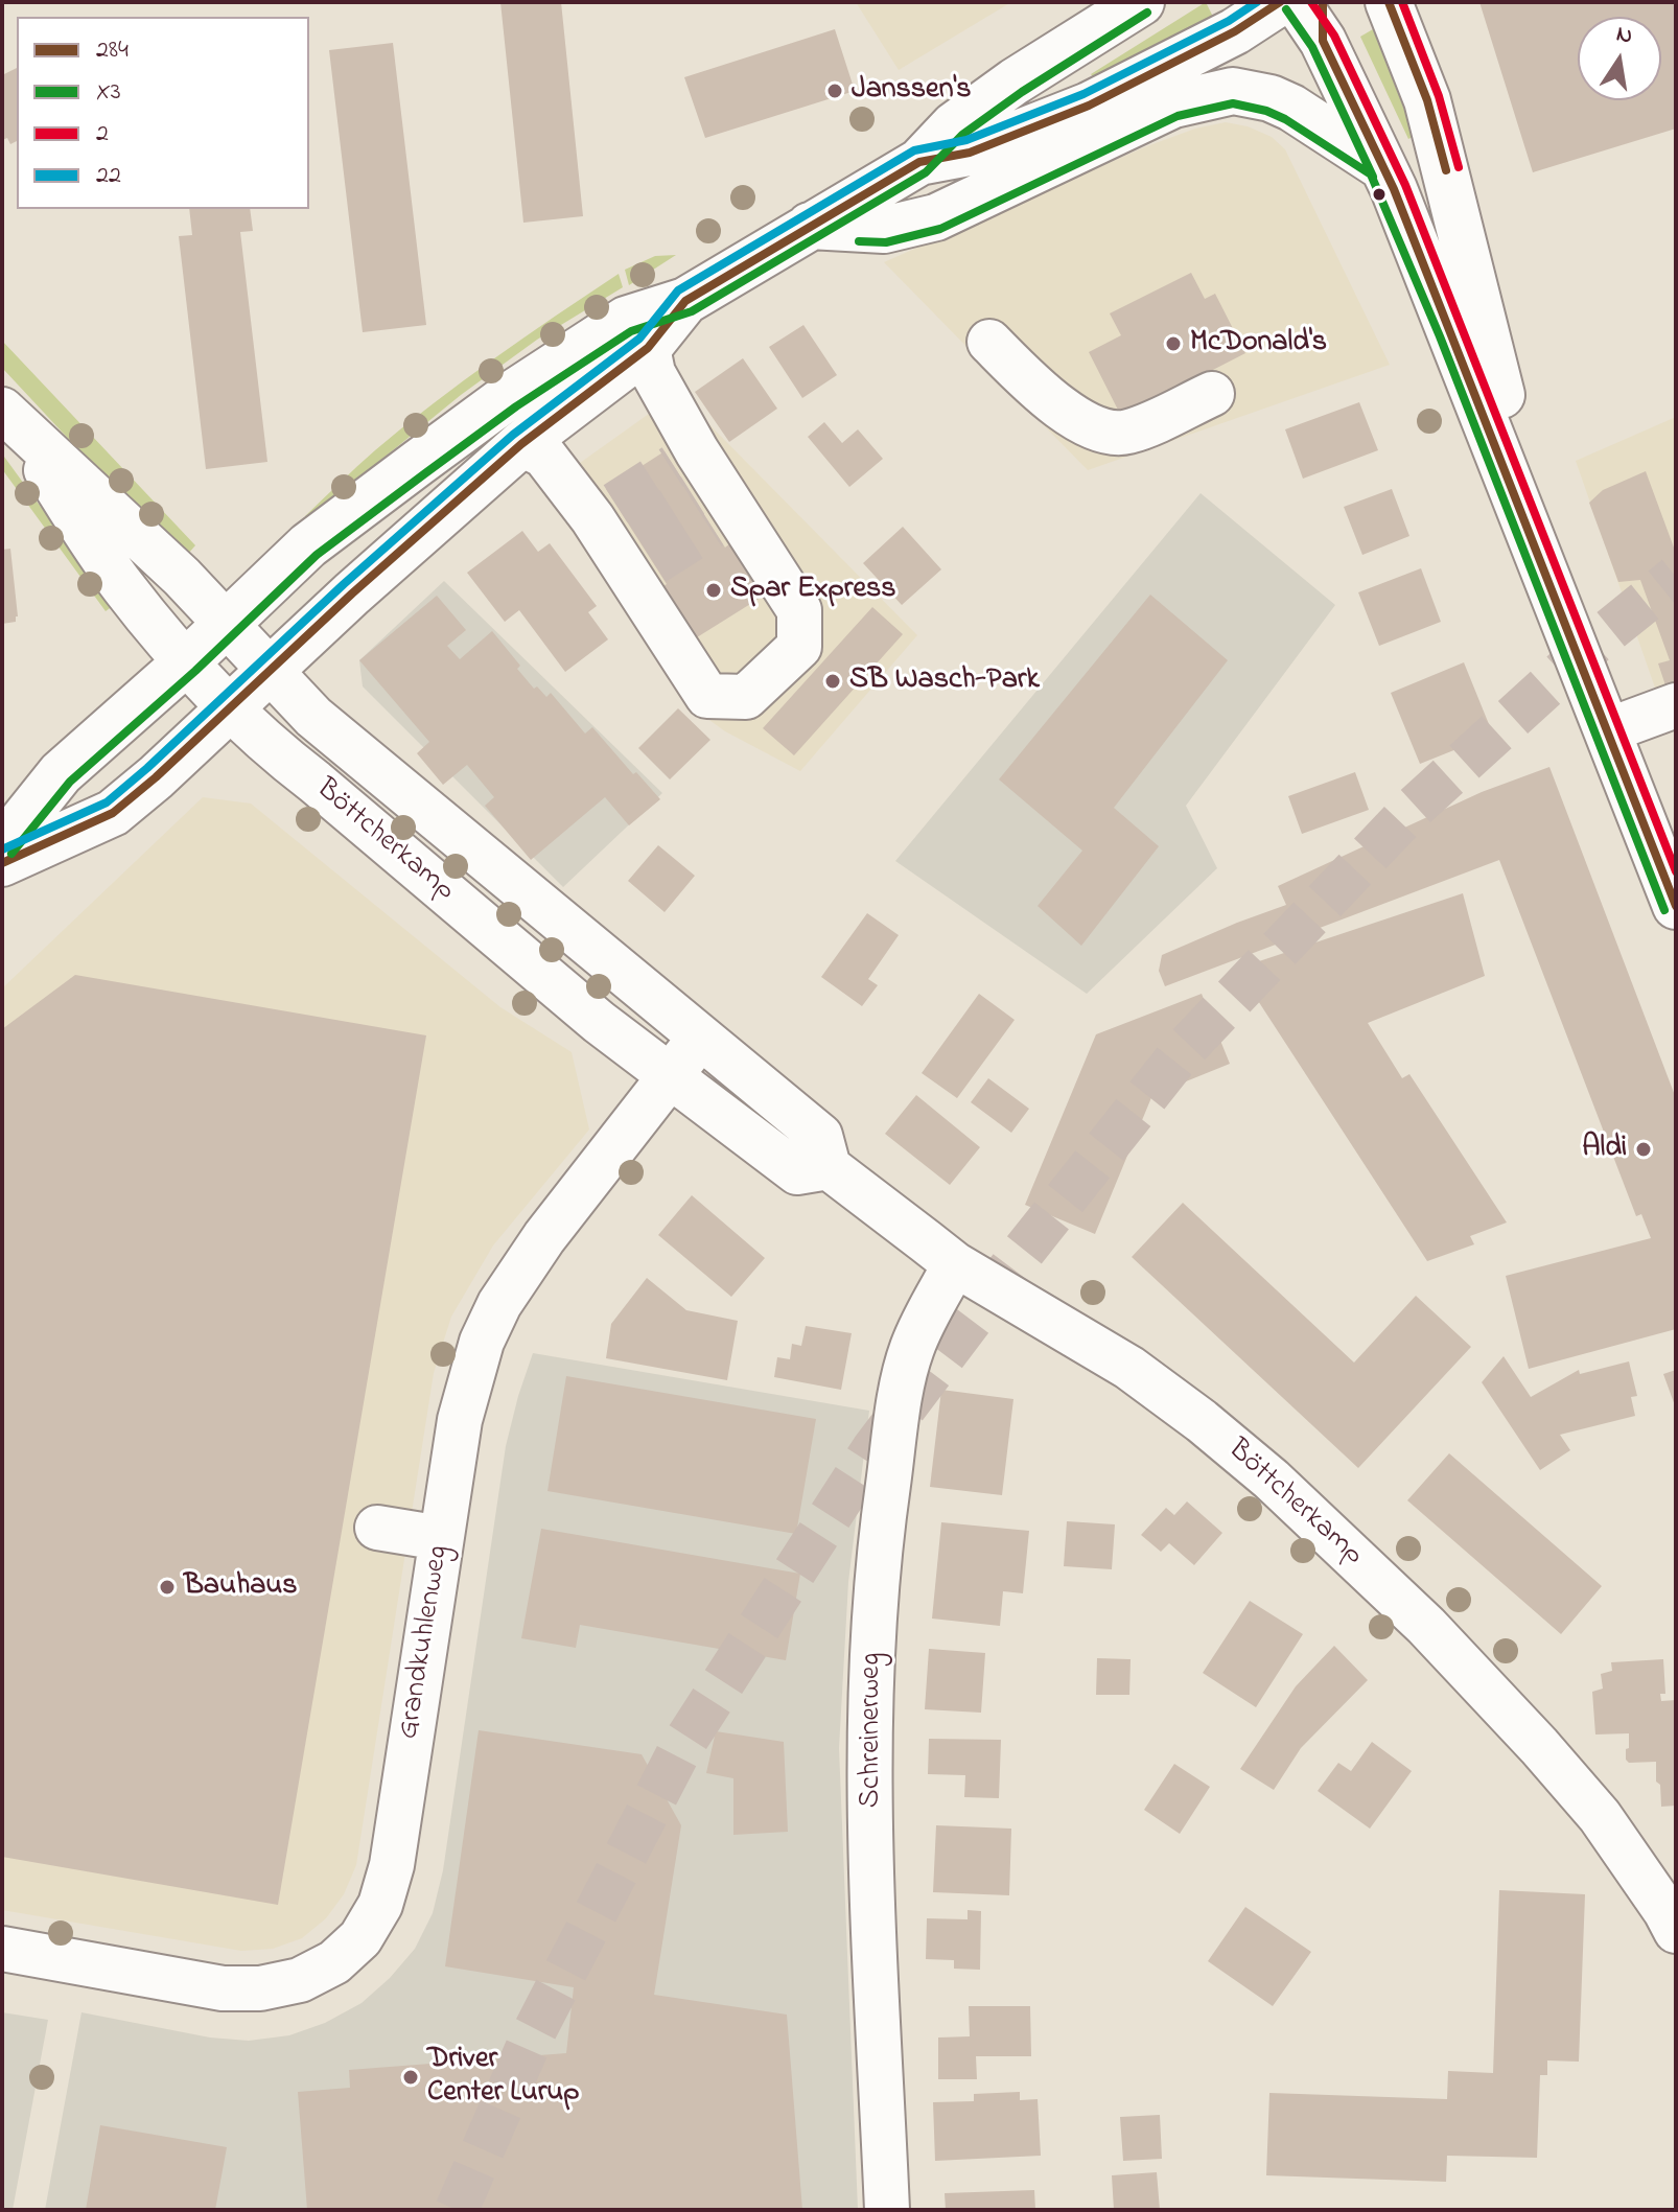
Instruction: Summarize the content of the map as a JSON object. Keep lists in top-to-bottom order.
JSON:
{
  "streets": {
    "street": ["Böttcherkamp", "Grandkuhlenweg", "Schreinerweg"]
  },
  "crossings": [
    ["Böttcherkamp", "Grandkuhlenweg"],
    ["Böttcherkamp", "Schreinerweg"]
  ],
  "places": [
    "Janssen's",
    "McDonald's",
    "Spar Express",
    "SB Wasch-Park",
    "Aldi",
    "Bauhaus",
    "Driver Center Lurup"
  ],
  "lines": [
    "transit line 284",
    "transit line 2",
    "transit line 22",
    "transit line X3"
  ],
  "legend": [
    "284",
    "X3",
    "2",
    "22"
  ],
  "north": "top"
}
